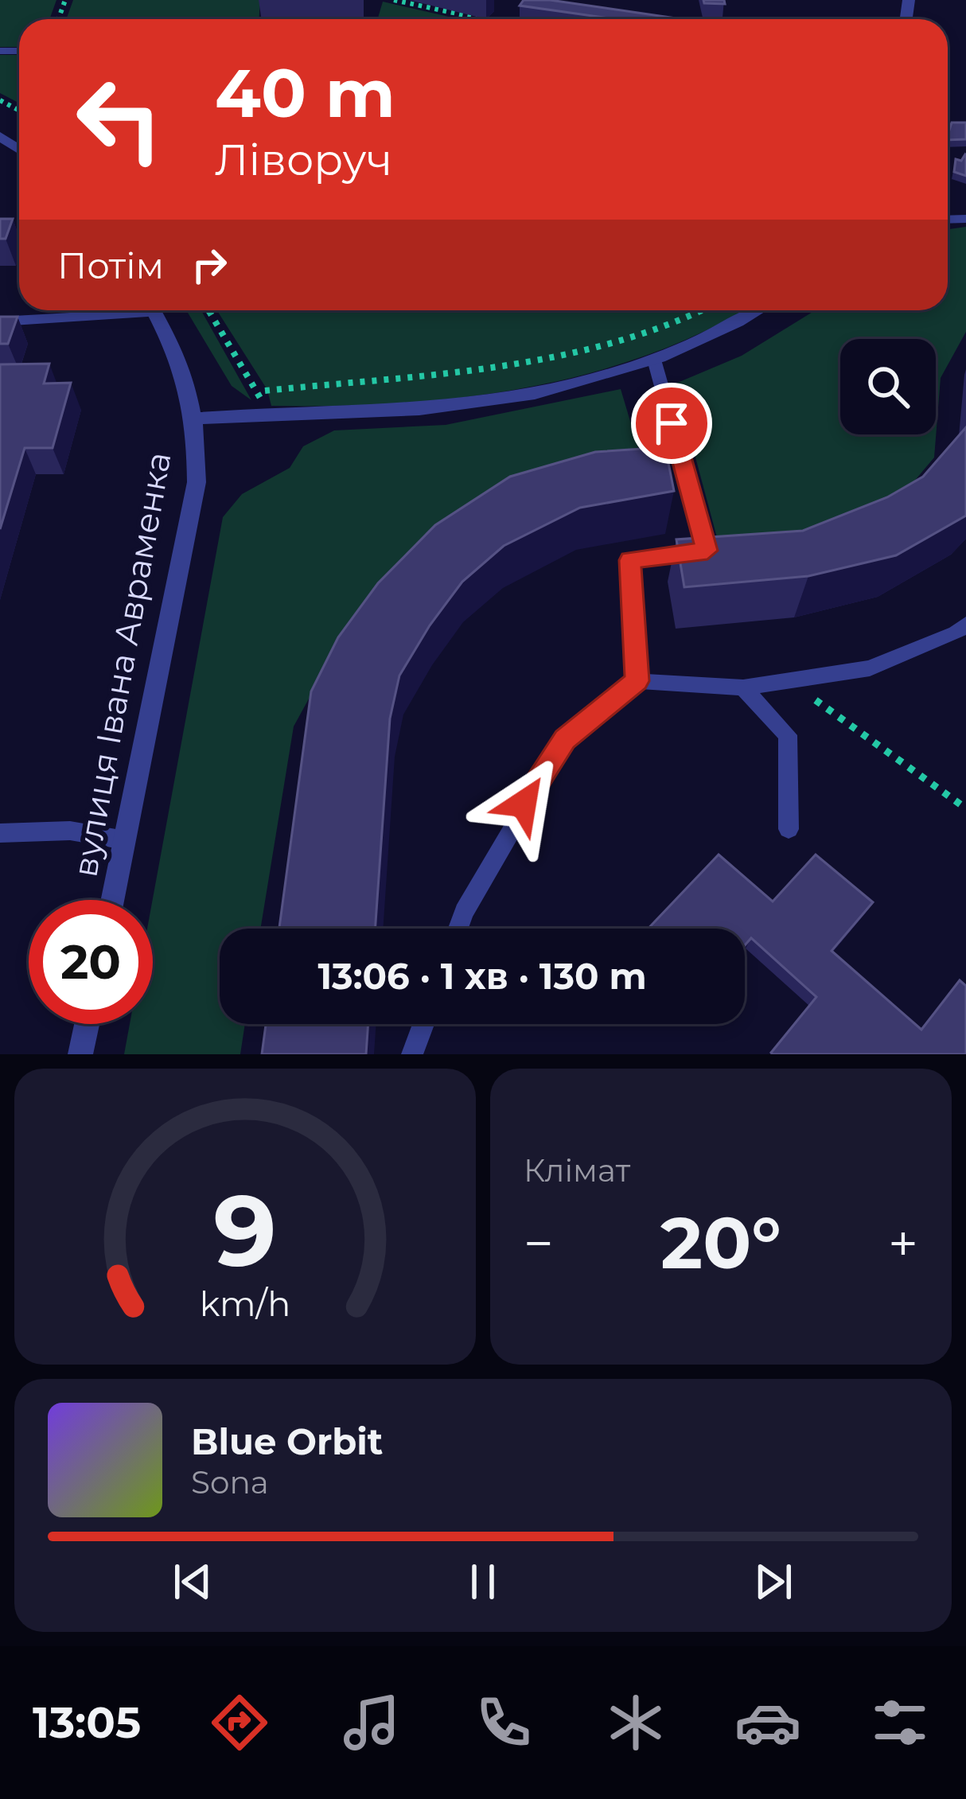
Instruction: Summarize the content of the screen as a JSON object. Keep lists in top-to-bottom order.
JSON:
{
  "streets": {
    "street": ["вулиця Івана Авраменка"]
  },
  "page": {
    "turn": ["40 m", "Ліворуч"],
    "then": "Потім",
    "limit": "20",
    "trip": "13:06 · 1 хв · 130 m",
    "tile": "Клімат",
    "heat": ["−", "20°", "+"],
    "song": ["Blue Orbit", "Sona"],
    "tabs": "13:05",
    "gauge": ["9", "km/h"]
  }
}
